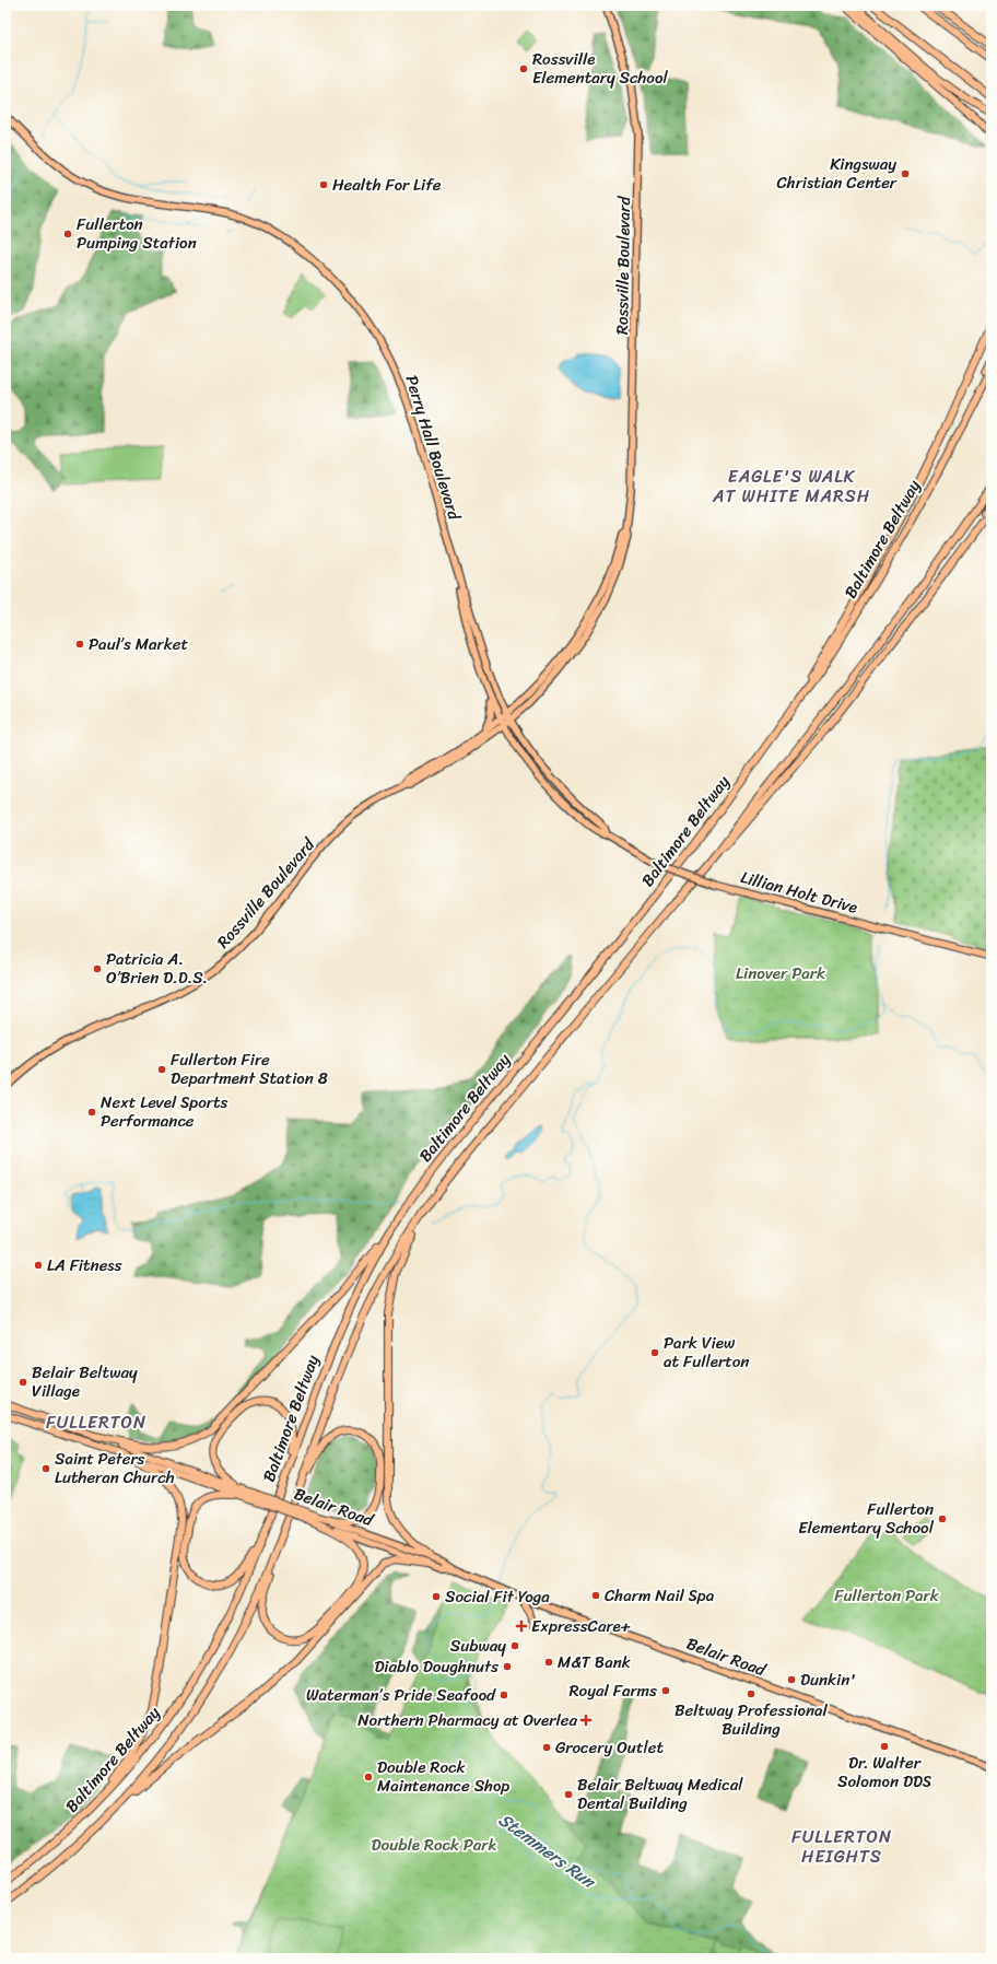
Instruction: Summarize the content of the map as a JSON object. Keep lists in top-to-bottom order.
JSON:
{
  "streets": {
    "highway": ["Baltimore Beltway", "Belair Road"],
    "main road": ["Rossville Boulevard", "Perry Hall Boulevard", "Lillian Holt Drive"]
  },
  "crossings": [
    ["Rossville Boulevard", "Perry Hall Boulevard"],
    ["Rossville Boulevard", "Lillian Holt Drive"],
    ["Perry Hall Boulevard", "Lillian Holt Drive"]
  ],
  "districts": ["EAGLE'S WALK AT WHITE MARSH", "FULLERTON", "FULLERTON HEIGHTS"],
  "water": ["Stemmers Run"],
  "parks": ["Linover Park", "Fullerton Park", "Double Rock Park"],
  "places": {
    "other": [
      "Rossville Elementary School",
      "Kingsway Christian Center",
      "Health For Life",
      "Fullerton Pumping Station",
      "Paul’s Market",
      "Patricia A. O’Brien D.D.S.",
      "Fullerton Fire Department Station 8",
      "Next Level Sports Performance",
      "LA Fitness",
      "Park View at Fullerton",
      "Belair Beltway Village",
      "Saint Peters Lutheran Church",
      "Fullerton Elementary School",
      "Charm Nail Spa",
      "Social Fit Yoga",
      "Subway",
      "M&T Bank",
      "Diablo Doughnuts",
      "Dunkin'",
      "Royal Farms",
      "Beltway Professional Building",
      "Waterman’s Pride Seafood",
      "Dr. Walter Solomon DDS",
      "Grocery Outlet",
      "Double Rock Maintenance Shop",
      "Belair Beltway Medical Dental Building"
    ],
    "health": ["ExpressCare+", "Northern Pharmacy at Overlea"]
  }
}
